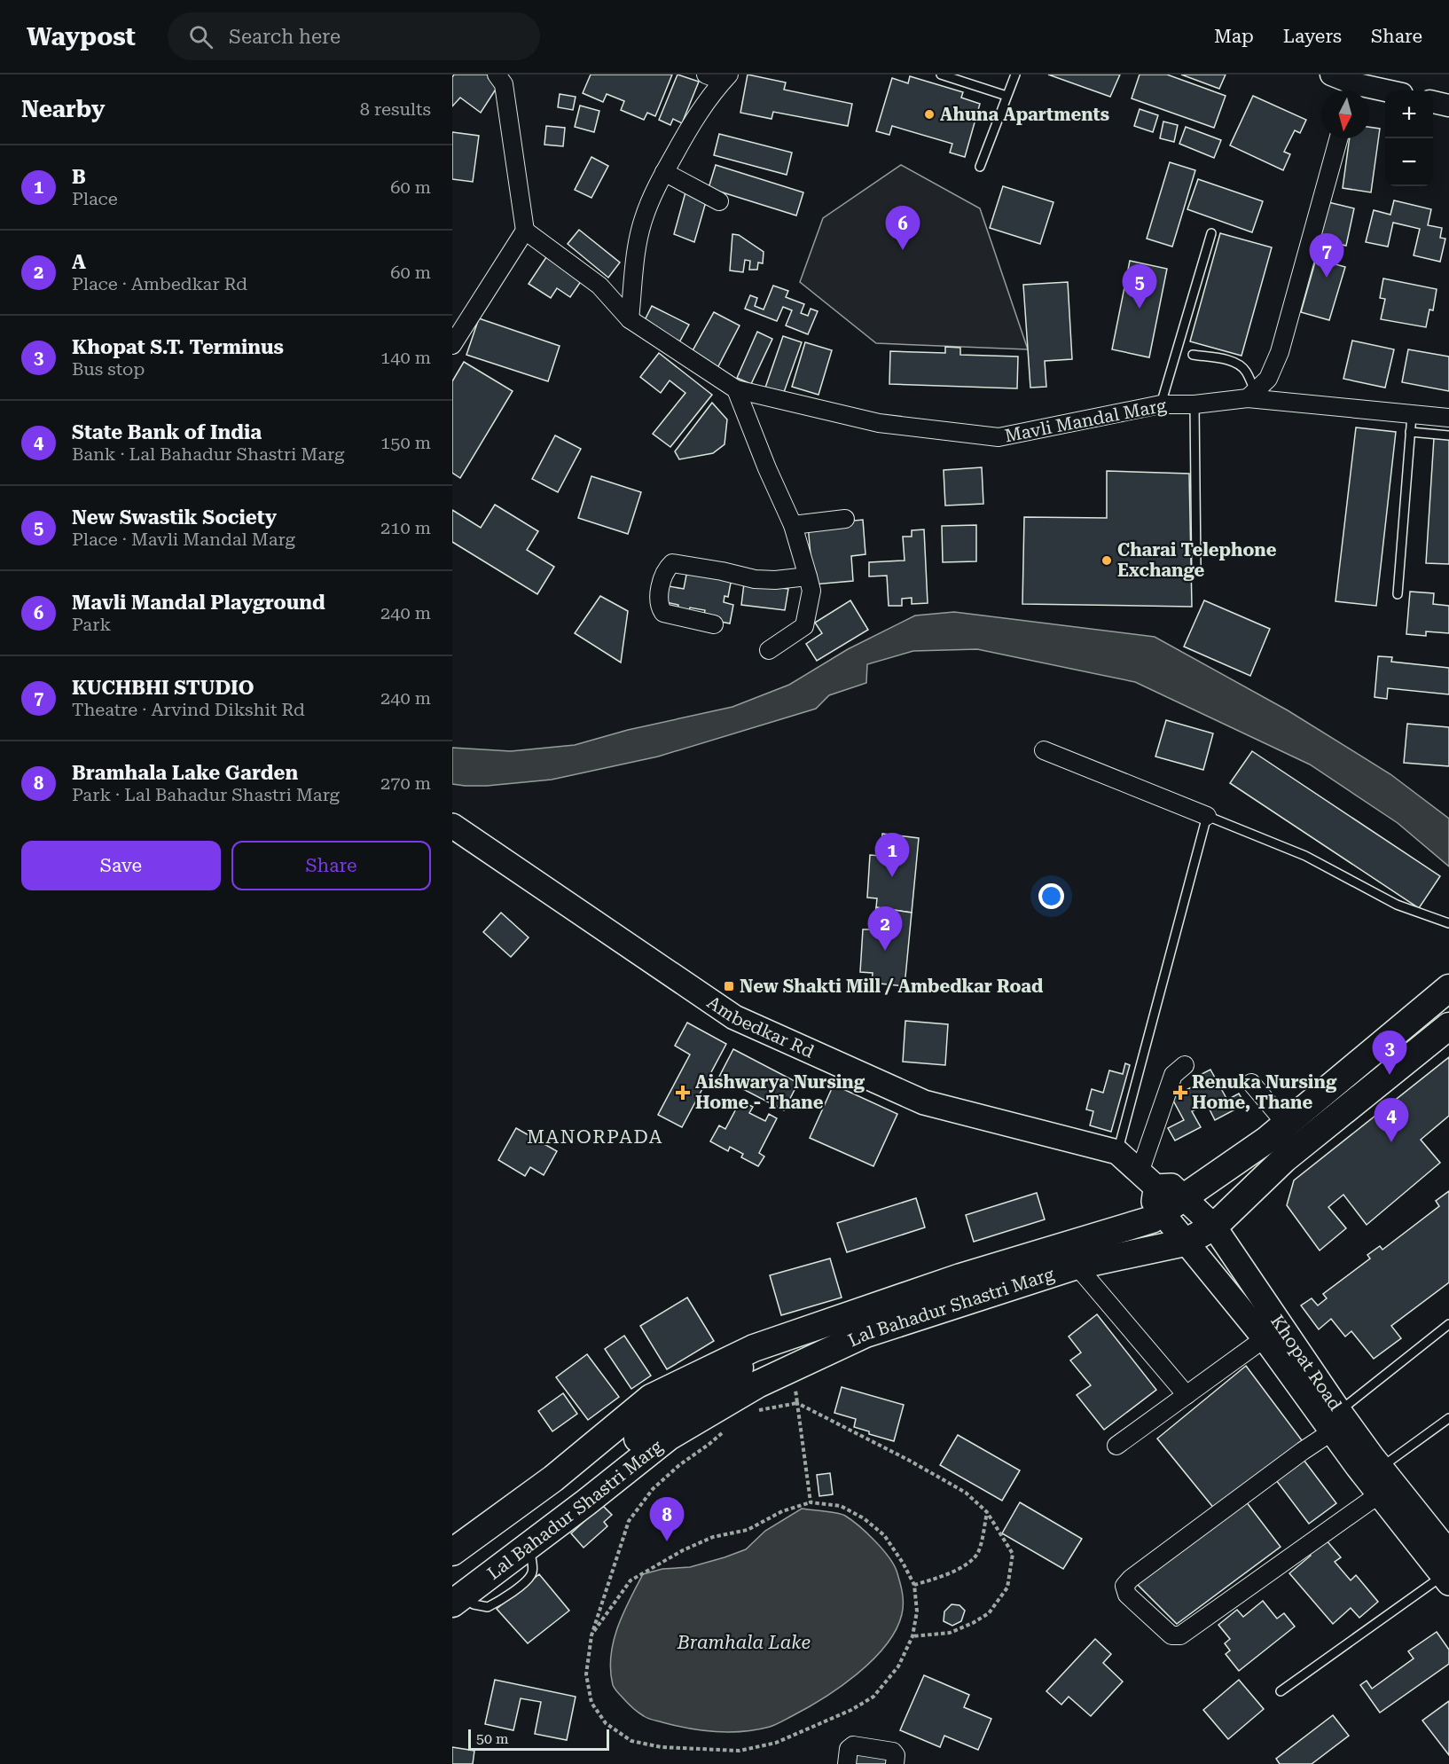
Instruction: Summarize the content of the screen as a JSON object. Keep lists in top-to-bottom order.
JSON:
{
  "streets": {
    "main road": ["Ambedkar Rd", "Lal Bahadur Shastri Marg", "Khopat Road"],
    "street": ["Mavli Mandal Marg"]
  },
  "crossings": [
    ["Ambedkar Rd", "Khopat Road"],
    ["Lal Bahadur Shastri Marg", "Khopat Road"]
  ],
  "districts": ["MANORPADA"],
  "water": ["Bramhala Lake"],
  "places": {
    "other": ["Ahuna Apartments", "Charai Telephone Exchange"],
    "transit": ["New Shakti Mill / Ambedkar Road"],
    "health": ["Aishwarya Nursing Home - Thane", "Renuka Nursing Home, Thane"]
  },
  "scale_bar": "50 m",
  "north": "bottom",
  "page": {
    "header": "Waypost",
    "search": "Search here",
    "nav": ["Map", "Layers", "Share"],
    "heading": ["Nearby", "8 results"],
    "map_buttons": ["+", "−"],
    "list": [
      {
        "mark": "1",
        "name": "B",
        "note": "Place",
        "value": "60 m"
      },
      {
        "mark": "2",
        "name": "A",
        "note": "Place · Ambedkar Rd",
        "value": "60 m"
      },
      {
        "mark": "3",
        "name": "Khopat S.T. Terminus",
        "note": "Bus stop",
        "value": "140 m"
      },
      {
        "mark": "4",
        "name": "State Bank of India",
        "note": "Bank · Lal Bahadur Shastri Marg",
        "value": "150 m"
      },
      {
        "mark": "5",
        "name": "New Swastik Society",
        "note": "Place · Mavli Mandal Marg",
        "value": "210 m"
      },
      {
        "mark": "6",
        "name": "Mavli Mandal Playground",
        "note": "Park",
        "value": "240 m"
      },
      {
        "mark": "7",
        "name": "KUCHBHI STUDIO",
        "note": "Theatre · Arvind Dikshit Rd",
        "value": "240 m"
      },
      {
        "mark": "8",
        "name": "Bramhala Lake Garden",
        "note": "Park · Lal Bahadur Shastri Marg",
        "value": "270 m"
      }
    ],
    "pins": [
      "6",
      "7",
      "5",
      "1",
      "2",
      "3",
      "4",
      "8"
    ],
    "buttons": ["Save", "Share"],
    "scale": "50 m"
  }
}
